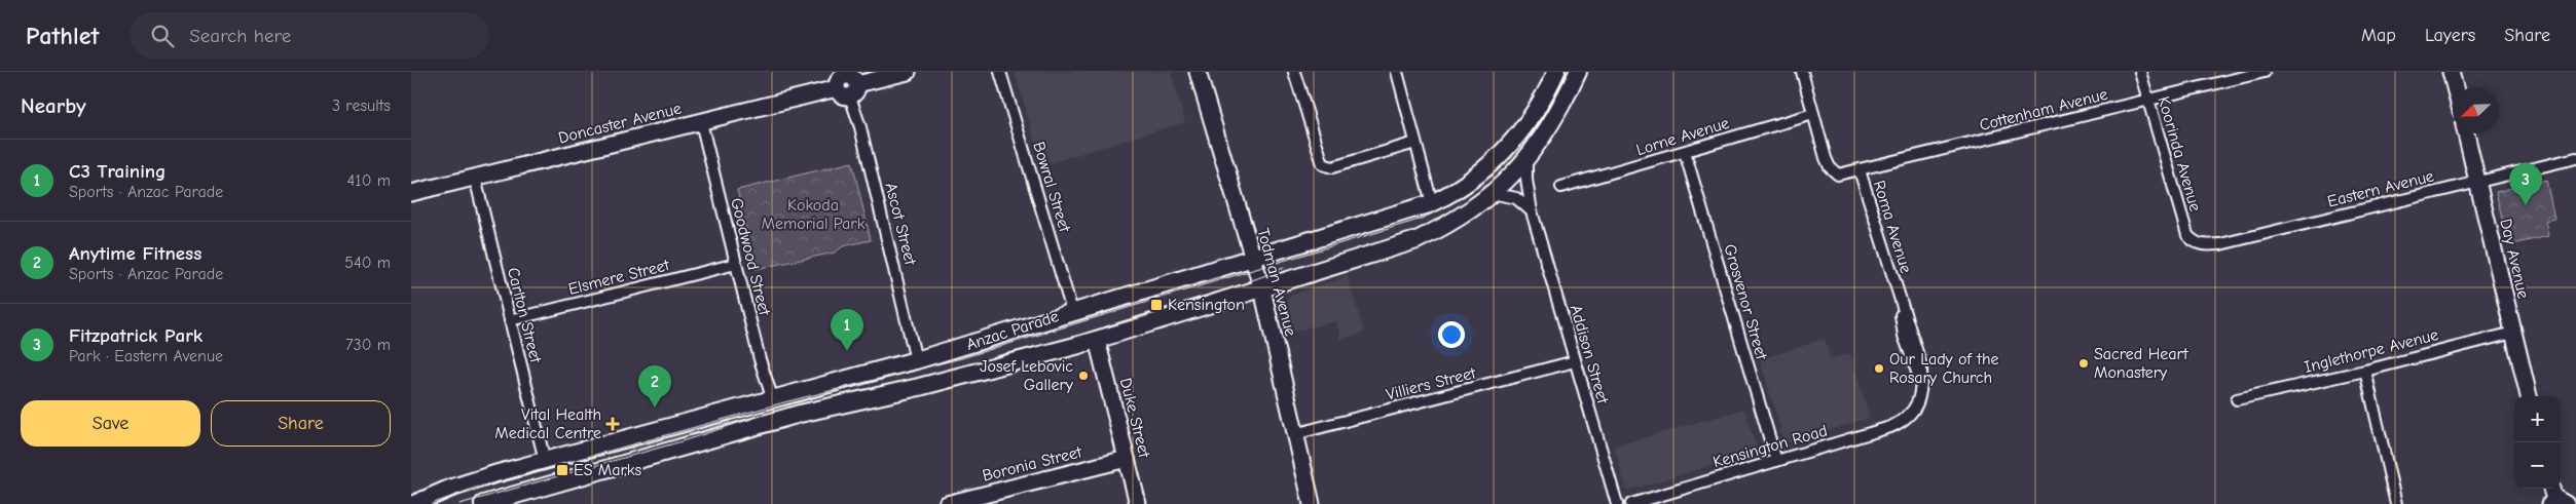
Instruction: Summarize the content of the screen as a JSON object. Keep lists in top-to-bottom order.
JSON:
{
  "streets": {
    "main road": [
      "Doncaster Avenue",
      "Day Avenue",
      "Todman Avenue",
      "Anzac Parade",
      "Duke Street",
      "Boronia Street"
    ],
    "street": [
      "Cottenham Avenue",
      "Lorne Avenue",
      "Koorinda Avenue",
      "Bowral Street",
      "Eastern Avenue",
      "Ascot Street",
      "Roma Avenue",
      "Goodwood Street",
      "Elsmere Street",
      "Grosvenor Street",
      "Carlton Street",
      "Inglethorpe Avenue",
      "Addison Street",
      "Villiers Street",
      "Kensington Road"
    ]
  },
  "crossings": [
    ["Cottenham Avenue", "Koorinda Avenue"],
    ["Cottenham Avenue", "Roma Avenue"],
    ["Doncaster Avenue", "Ascot Street"],
    ["Doncaster Avenue", "Goodwood Street"],
    ["Doncaster Avenue", "Carlton Street"],
    ["Lorne Avenue", "Roma Avenue"],
    ["Lorne Avenue", "Grosvenor Street"],
    ["Koorinda Avenue", "Eastern Avenue"],
    ["Bowral Street", "Anzac Parade"],
    ["Eastern Avenue", "Day Avenue"],
    ["Ascot Street", "Anzac Parade"],
    ["Roma Avenue", "Kensington Road"],
    ["Goodwood Street", "Elsmere Street"],
    ["Goodwood Street", "Anzac Parade"],
    ["Day Avenue", "Inglethorpe Avenue"],
    ["Elsmere Street", "Carlton Street"],
    ["Todman Avenue", "Anzac Parade"],
    ["Todman Avenue", "Villiers Street"],
    ["Grosvenor Street", "Kensington Road"],
    ["Carlton Street", "Anzac Parade"],
    ["Anzac Parade", "Addison Street"],
    ["Anzac Parade", "Duke Street"],
    ["Addison Street", "Villiers Street"],
    ["Duke Street", "Boronia Street"]
  ],
  "parks": ["Kokoda Memorial Park"],
  "places": {
    "transit": ["Kensington", "ES Marks"],
    "other": ["Sacred Heart Monastery", "Our Lady of the Rosary Church", "Josef Lebovic Gallery"],
    "health": ["Vital Health Medical Centre"]
  },
  "north": "bottom left",
  "page": {
    "header": "Pathlet",
    "search": "Search here",
    "nav": ["Map", "Layers", "Share"],
    "heading": ["Nearby", "3 results"],
    "list": [
      {
        "mark": "1",
        "name": "C3 Training",
        "note": "Sports · Anzac Parade",
        "value": "410 m"
      },
      {
        "mark": "2",
        "name": "Anytime Fitness",
        "note": "Sports · Anzac Parade",
        "value": "540 m"
      },
      {
        "mark": "3",
        "name": "Fitzpatrick Park",
        "note": "Park · Eastern Avenue",
        "value": "730 m"
      }
    ],
    "pins": ["3", "1", "2"],
    "buttons": ["Save", "Share"],
    "map_buttons": ["+", "−"]
  }
}
